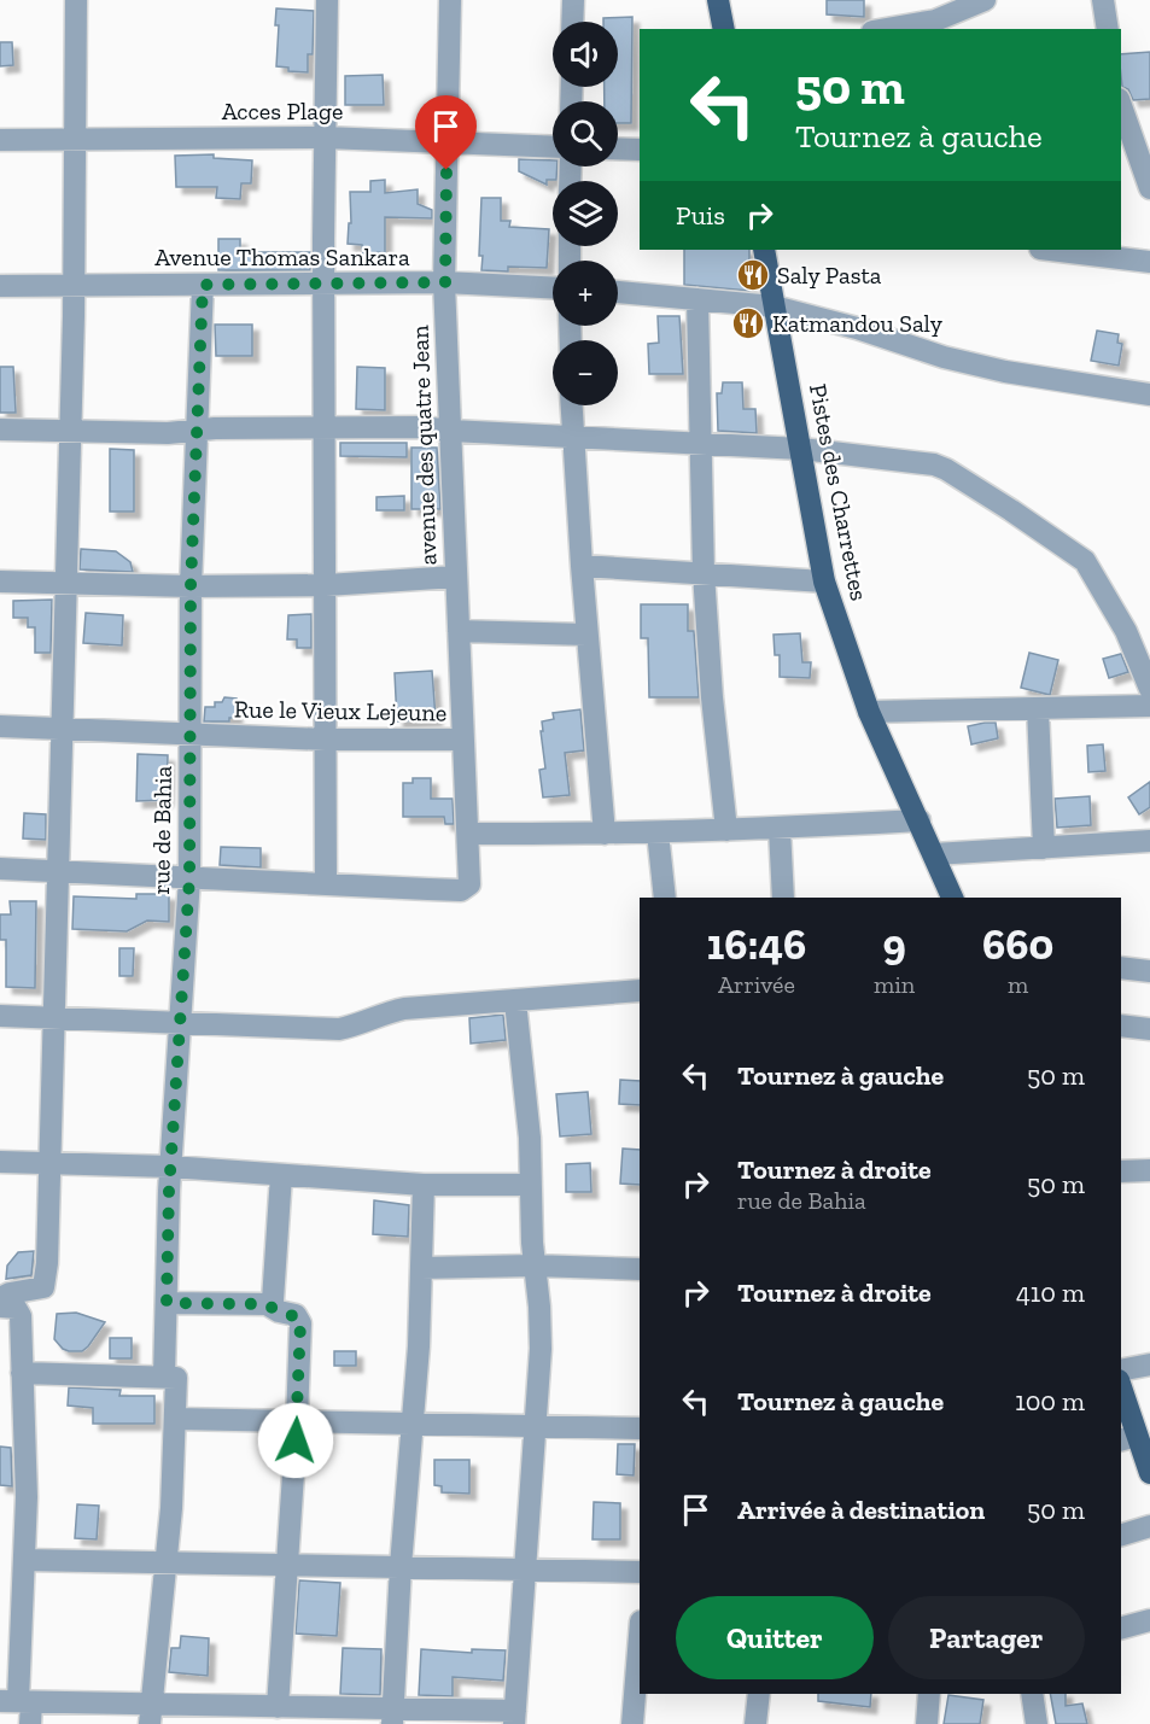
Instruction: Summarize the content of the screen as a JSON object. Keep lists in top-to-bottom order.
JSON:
{
  "streets": {
    "main road": ["Pistes des Charrettes"],
    "street": [
      "Acces Plage",
      "Avenue Thomas Sankara",
      "avenue des quatre Jean",
      "Rue le Vieux Lejeune",
      "rue de Bahia"
    ]
  },
  "crossings": [
    ["Acces Plage", "avenue des quatre Jean"],
    ["Avenue Thomas Sankara", "avenue des quatre Jean"],
    ["Avenue Thomas Sankara", "rue de Bahia"],
    ["avenue des quatre Jean", "Rue le Vieux Lejeune"],
    ["Rue le Vieux Lejeune", "rue de Bahia"]
  ],
  "places": {
    "restaurant": ["Saly Pasta", "Katmandou Saly"]
  },
  "page": {
    "map_buttons": ["+", "−"],
    "turn": ["50 m", "Tournez à gauche"],
    "then": "Puis",
    "eta": [
      "16:46",
      "Arrivée",
      "9",
      "min",
      "660",
      "m"
    ],
    "list": [
      {
        "name": "Tournez à gauche",
        "value": "50 m"
      },
      {
        "name": "Tournez à droite",
        "note": "rue de Bahia",
        "value": "50 m"
      },
      {
        "name": "Tournez à droite",
        "value": "410 m"
      },
      {
        "name": "Tournez à gauche",
        "value": "100 m"
      },
      {
        "name": "Arrivée à destination",
        "value": "50 m"
      }
    ],
    "buttons": ["Quitter", "Partager"]
  }
}
